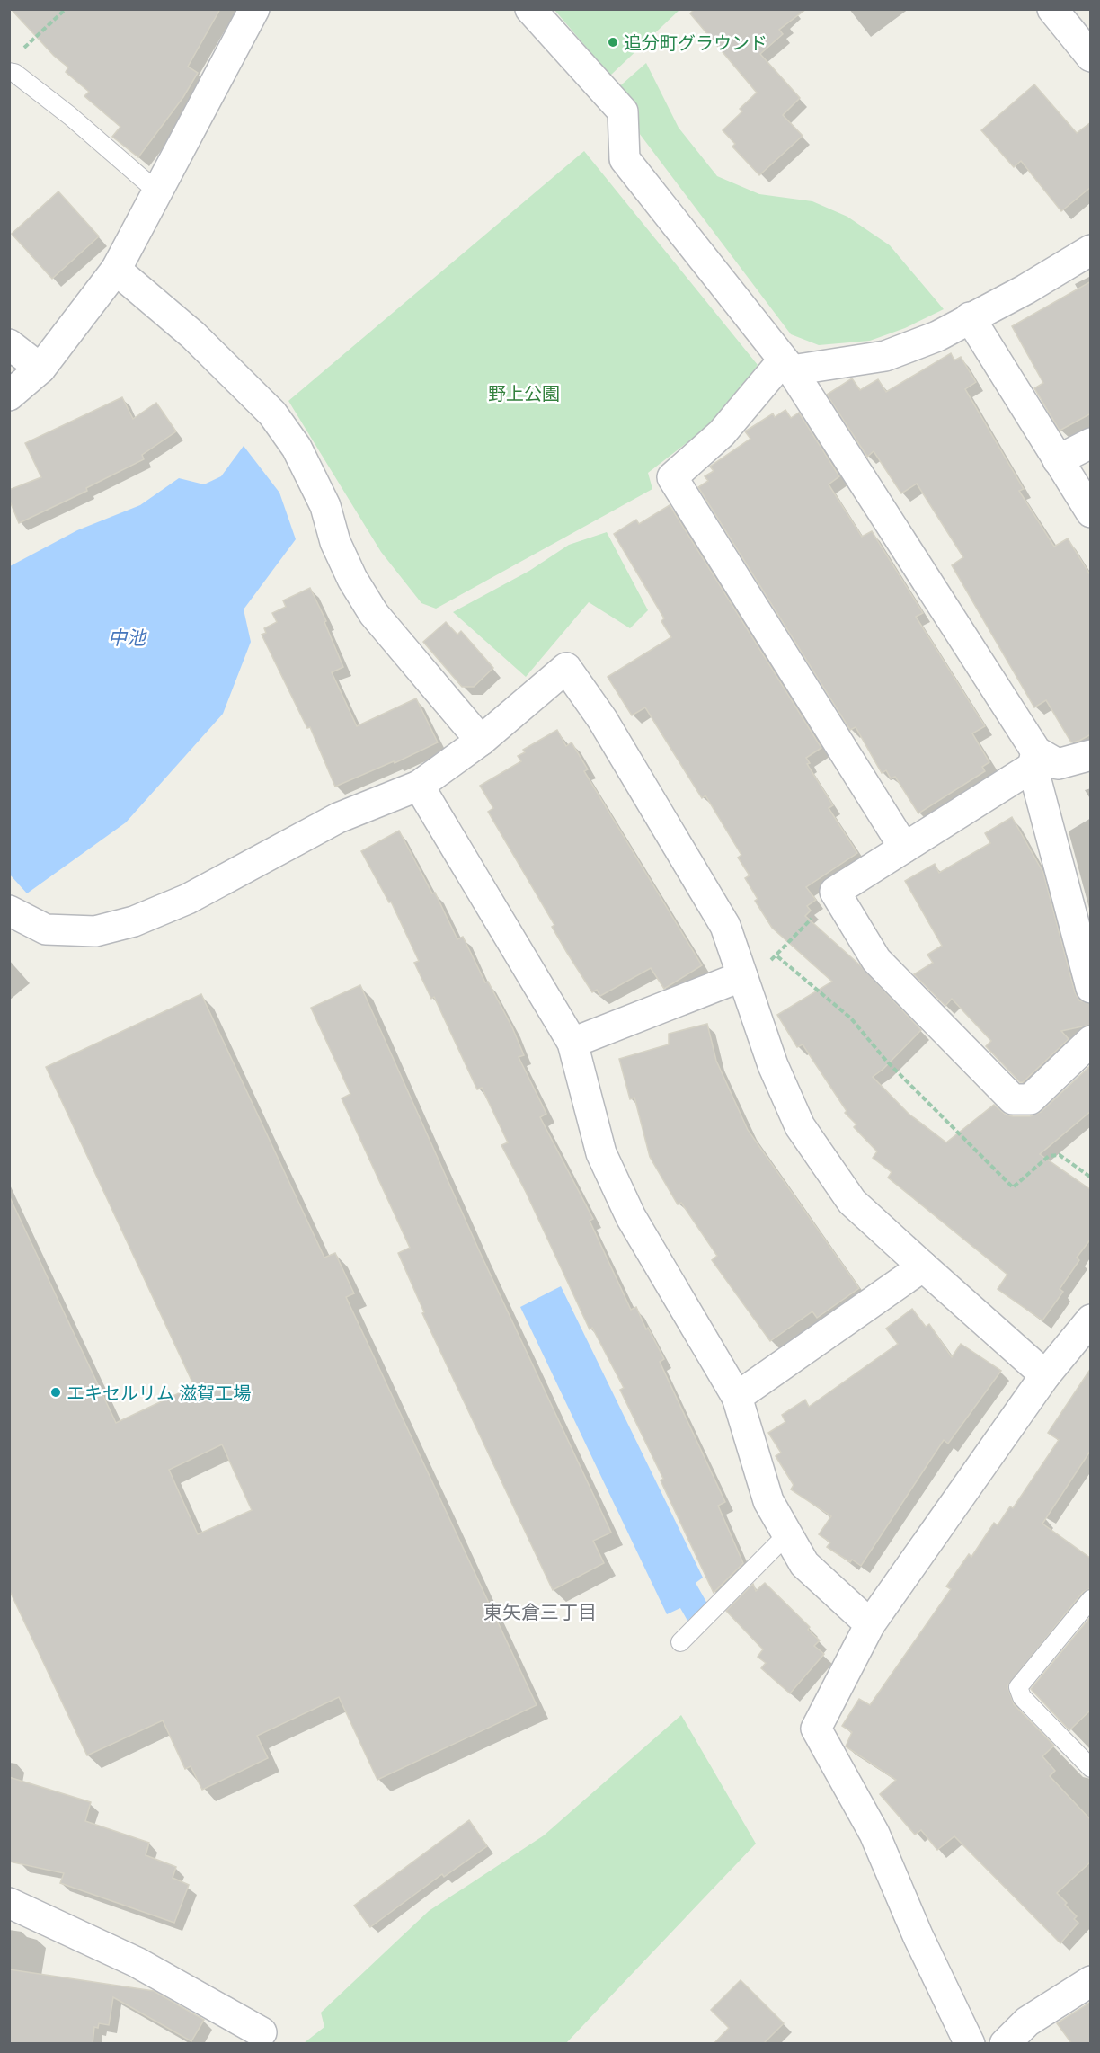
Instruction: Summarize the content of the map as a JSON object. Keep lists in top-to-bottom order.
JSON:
{
  "districts": ["東矢倉三丁目"],
  "water": ["中池"],
  "parks": ["野上公園"],
  "places": ["追分町グラウンド", "エキセルリム 滋賀工場"]
}
